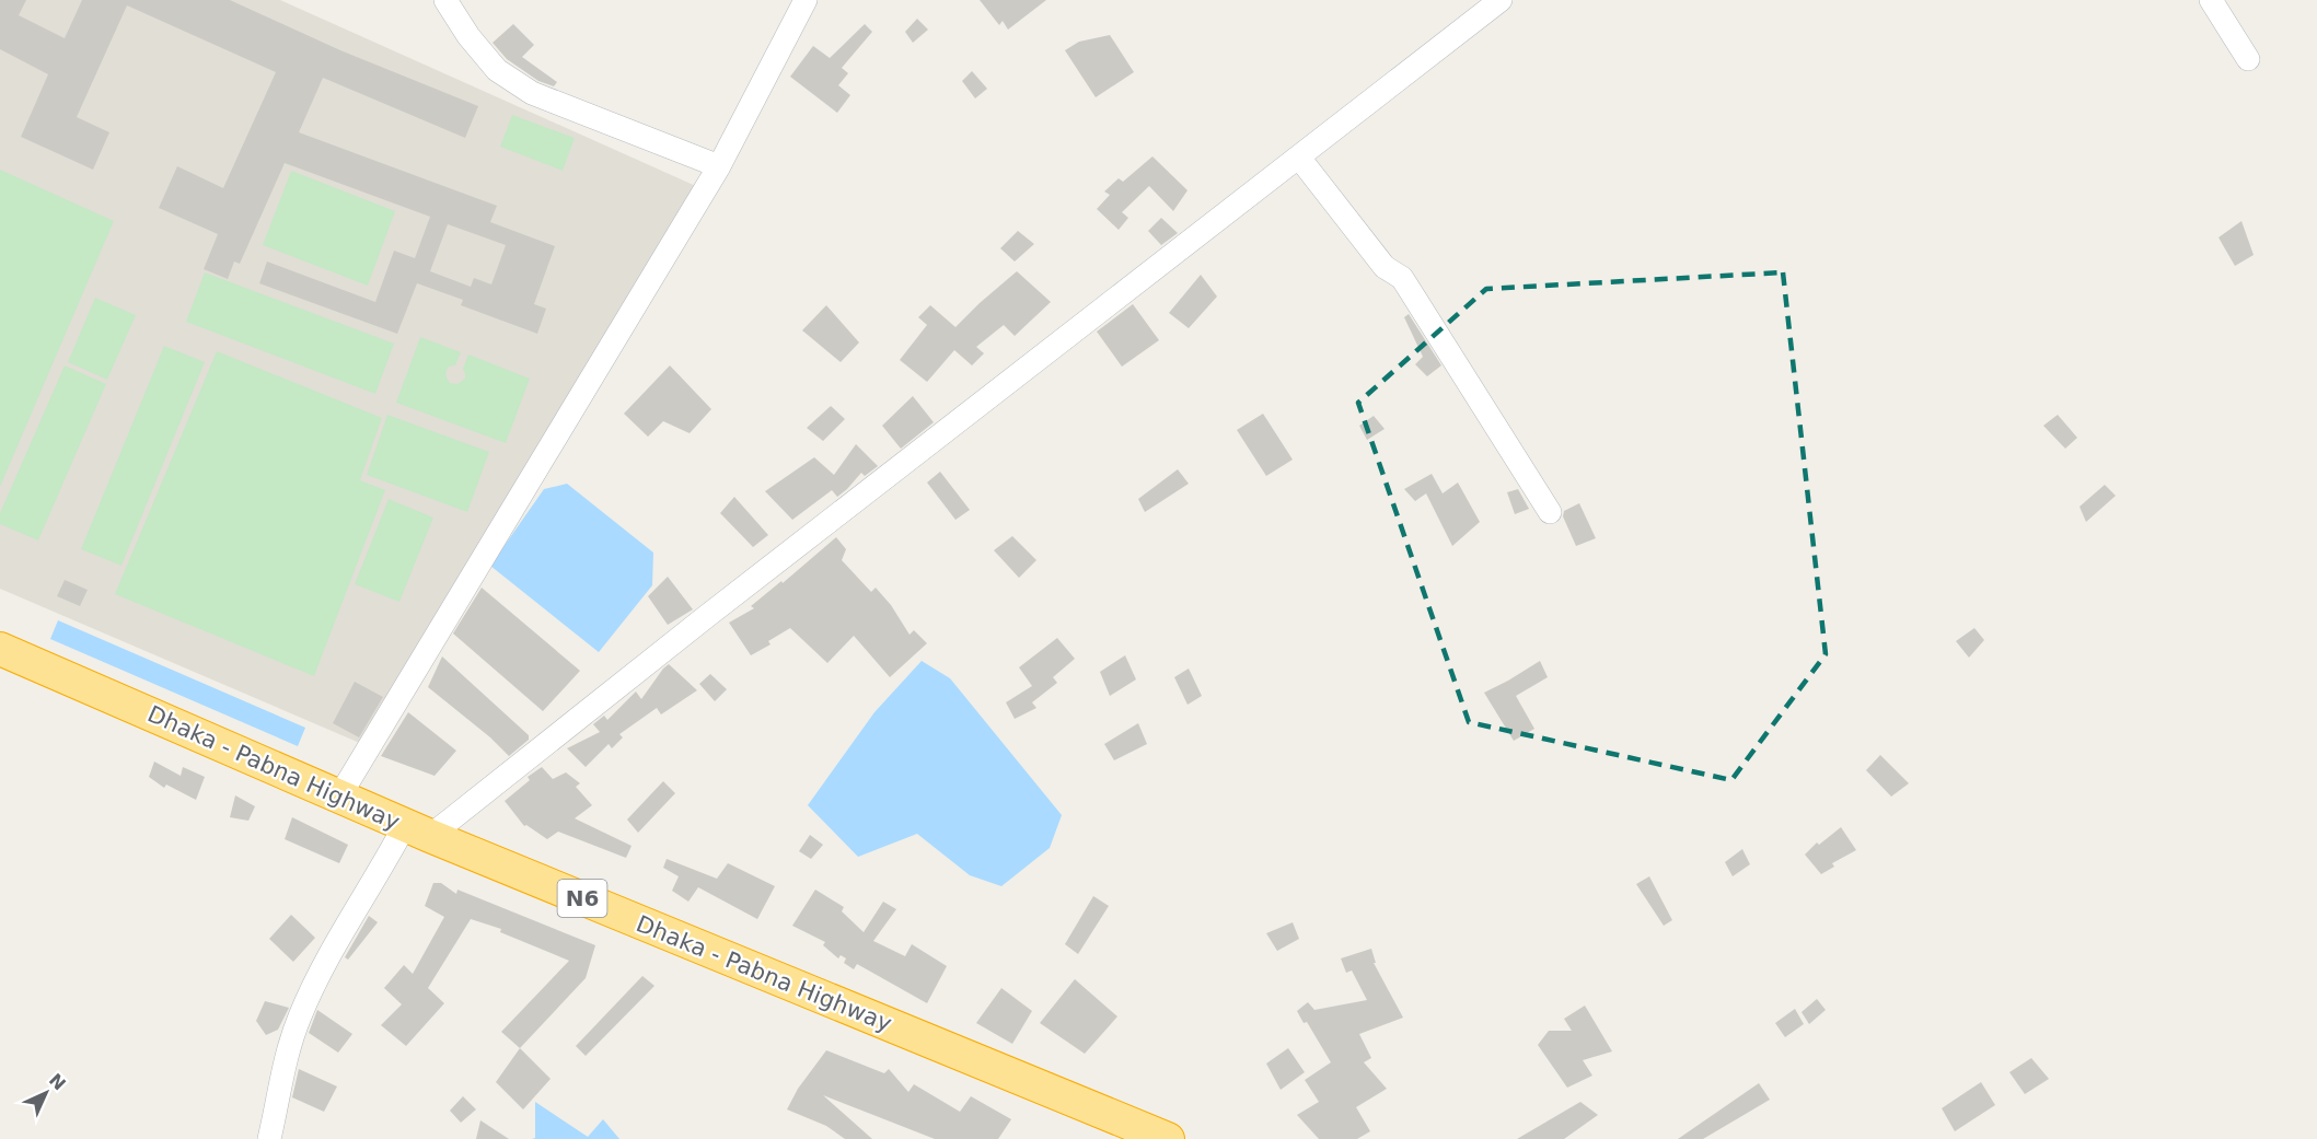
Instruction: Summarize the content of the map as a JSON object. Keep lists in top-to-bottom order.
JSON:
{
  "streets": {
    "highway": ["Dhaka - Pabna Highway", "N6"]
  },
  "north": "top right"
}
